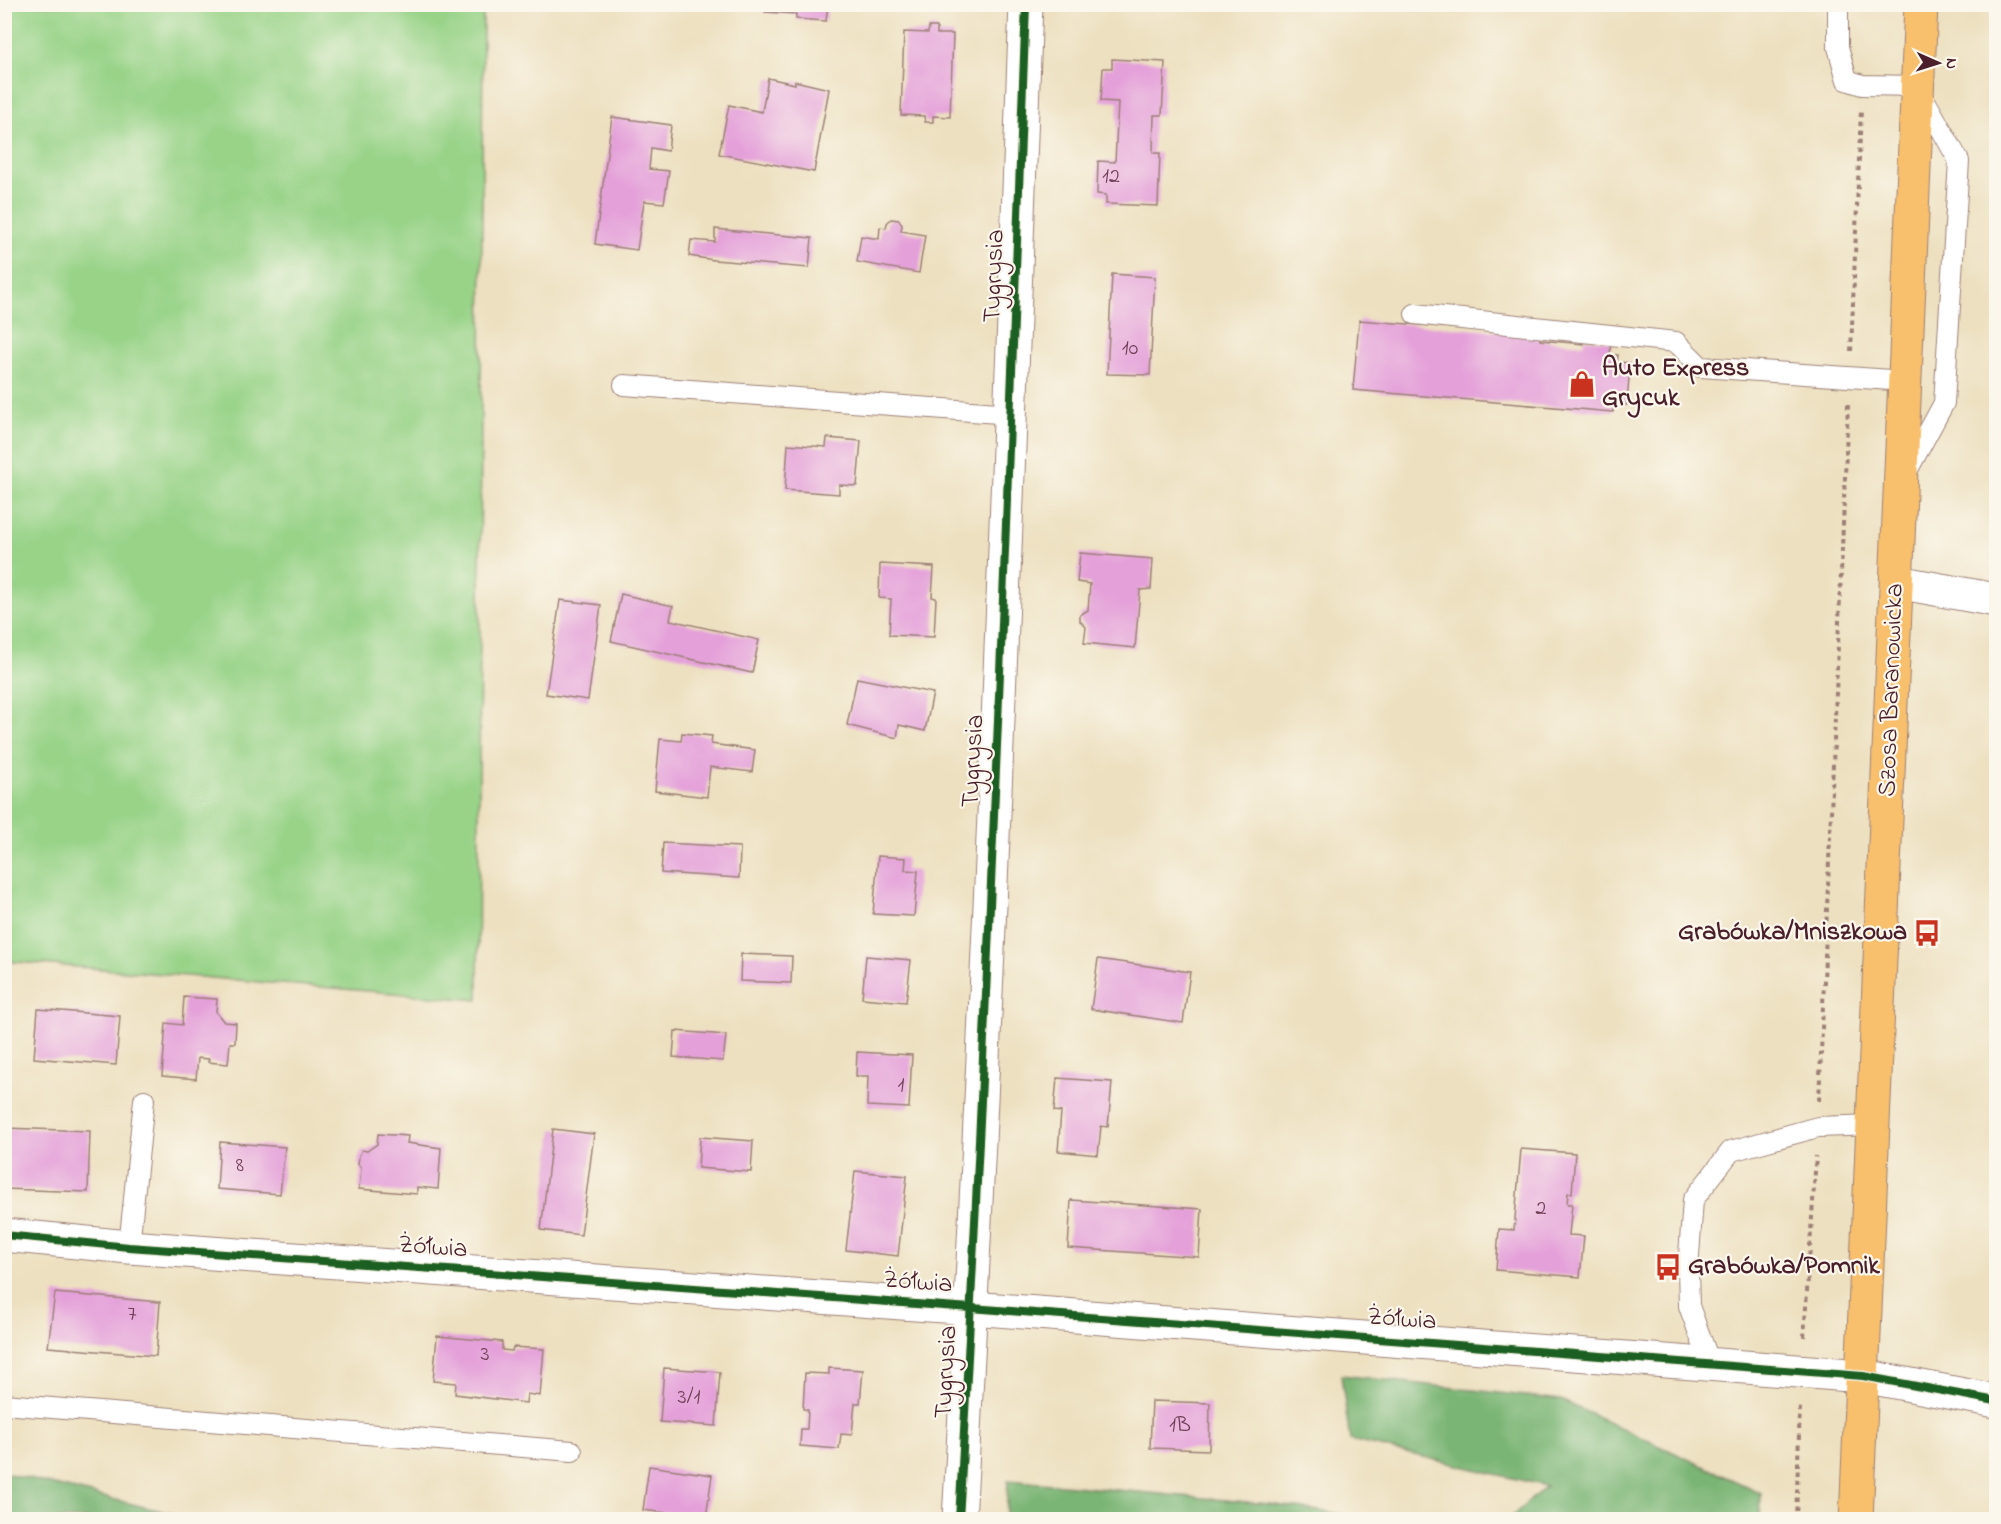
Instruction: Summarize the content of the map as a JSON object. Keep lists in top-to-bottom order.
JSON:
{
  "streets": {
    "main road": ["Szosa Baranowicka"],
    "street": ["Tygrysia", "Żółwia"]
  },
  "crossings": [
    ["Tygrysia", "Żółwia"],
    ["Szosa Baranowicka", "Żółwia"]
  ],
  "places": {
    "shop": ["Auto Express Grycuk"],
    "bus stop": ["Grabówka/Mniszkowa", "Grabówka/Pomnik"]
  },
  "house_numbers": [
    "12",
    "10",
    "1",
    "8",
    "2",
    "7",
    "3",
    "3/1",
    "1B"
  ],
  "north": "right"
}
